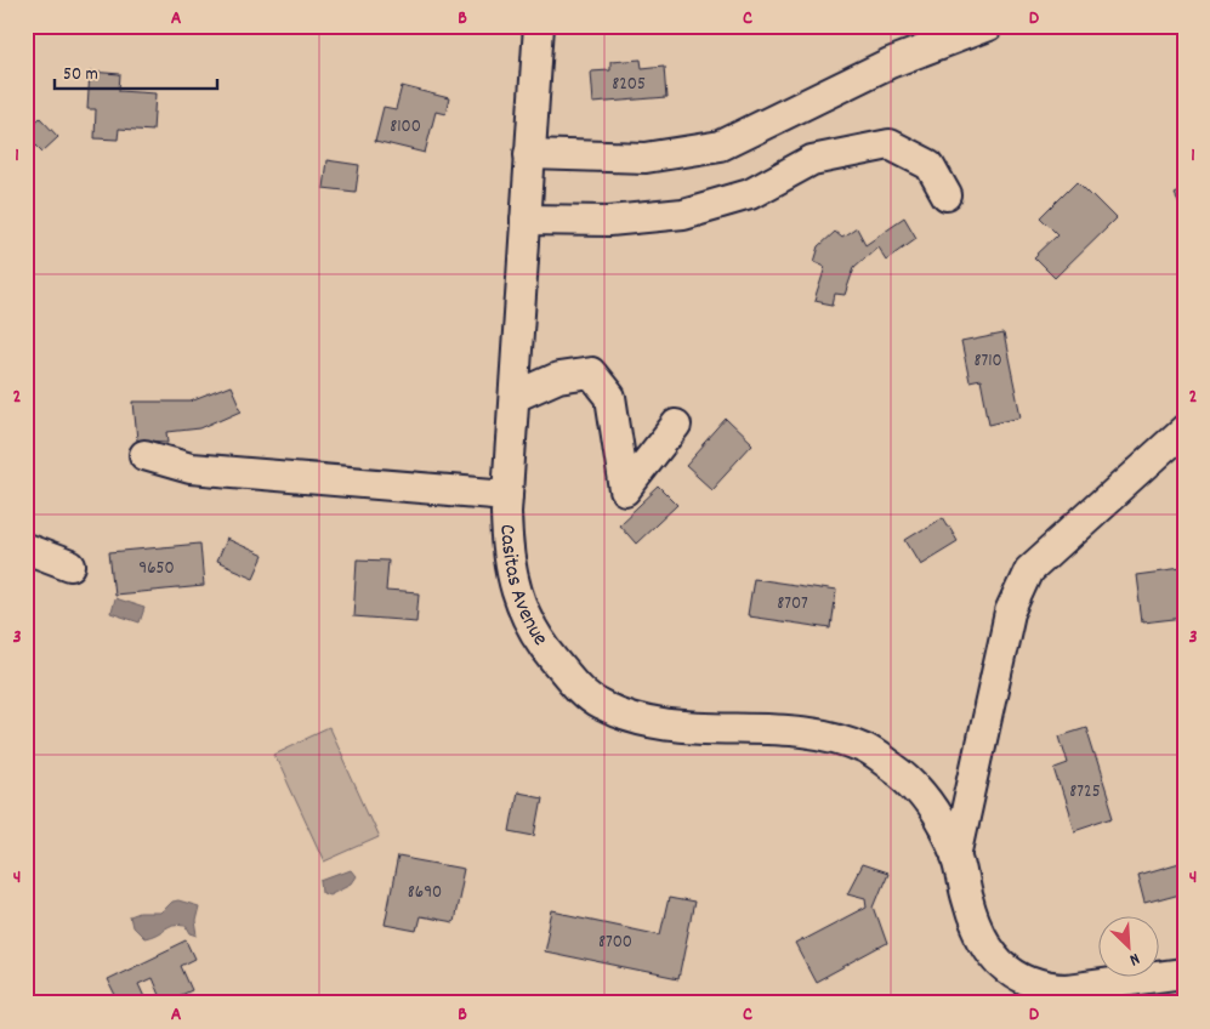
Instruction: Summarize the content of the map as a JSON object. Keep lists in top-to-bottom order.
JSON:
{
  "streets": {
    "street": ["Casitas Avenue"]
  },
  "house_numbers": [
    "8205",
    "8100",
    "8710",
    "9650",
    "8707",
    "8725",
    "8690",
    "8700"
  ],
  "scale_bar": "50 m",
  "north": "bottom right",
  "grid": {
    "columns": [
      "A",
      "B",
      "C",
      "D"
    ],
    "rows": [
      "1",
      "2",
      "3",
      "4"
    ]
  }
}
